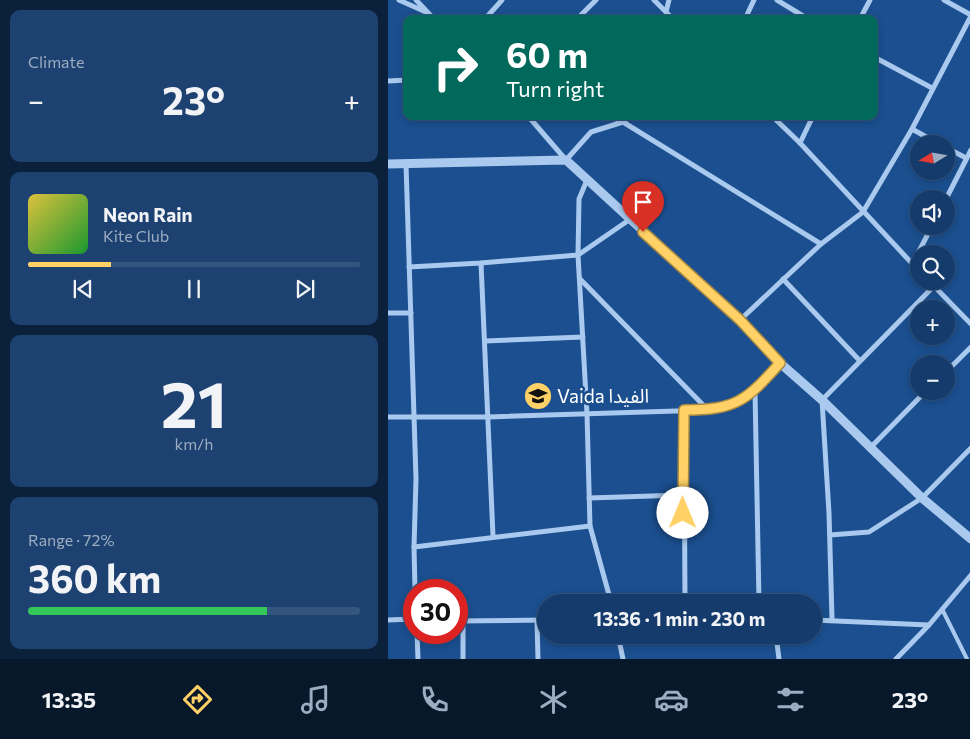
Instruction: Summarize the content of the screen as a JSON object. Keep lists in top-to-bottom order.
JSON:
{
  "places": {
    "school or university": ["Vaida الفيدا"]
  },
  "north": "left",
  "page": {
    "tile": [
      "Climate",
      ["21", "km/h"],
      ["Range · 72%", "360 km"]
    ],
    "turn": ["60 m", "Turn right"],
    "heat": ["−", "23°", "+"],
    "map_buttons": ["+", "−"],
    "song": ["Neon Rain", "Kite Club"],
    "limit": "30",
    "trip": "13:36 · 1 min · 230 m",
    "tabs": ["13:35", "23°"]
  }
}
